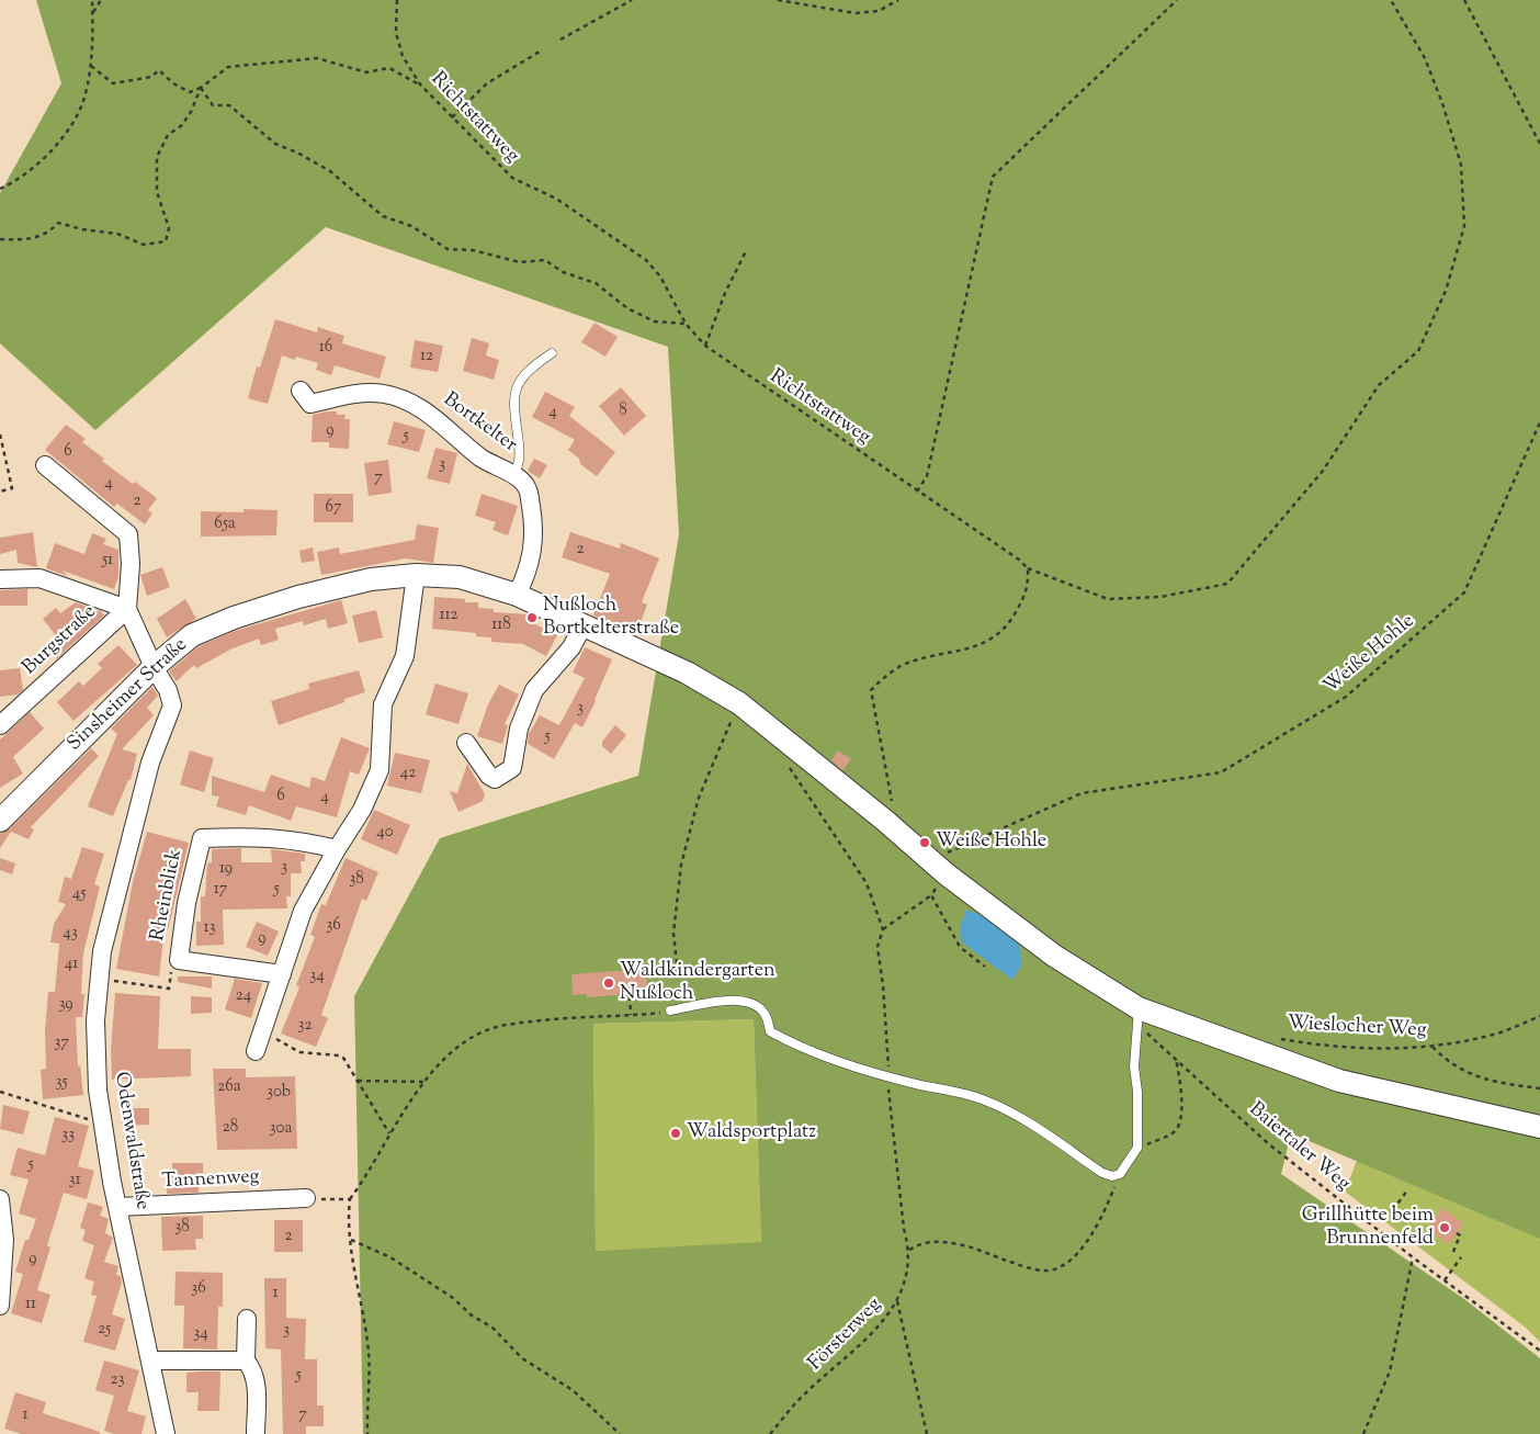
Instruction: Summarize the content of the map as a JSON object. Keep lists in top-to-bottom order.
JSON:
{
  "streets": {
    "street": [
      "Bortkelter",
      "Burgstraße",
      "Sinsheimer Straße",
      "Rheinblick",
      "Odenwaldstraße",
      "Tannenweg"
    ],
    "path": [
      "Richtstattweg",
      "Weiße Hohle",
      "Wieslocher Weg",
      "Baiertaler Weg",
      "Försterweg"
    ]
  },
  "crossings": [
    ["Bortkelter", "Sinsheimer Straße"],
    ["Burgstraße", "Odenwaldstraße"],
    ["Weiße Hohle", "Sinsheimer Straße"],
    ["Sinsheimer Straße", "Odenwaldstraße"],
    ["Sinsheimer Straße", "Baiertaler Weg"],
    ["Odenwaldstraße", "Tannenweg"]
  ],
  "places": [
    "Nußloch Bortkelterstraße",
    "Weiße Hohle",
    "Waldkindergarten Nußloch",
    "Waldsportplatz",
    "Grillhütte beim Brunnenfeld"
  ],
  "house_numbers": [
    "16",
    "12",
    "8",
    "4",
    "9",
    "5",
    "6",
    "3",
    "7",
    "4",
    "2",
    "67",
    "65a",
    "2",
    "51",
    "112",
    "118",
    "3",
    "5",
    "42",
    "6",
    "4",
    "40",
    "3",
    "19",
    "38",
    "17",
    "5",
    "45",
    "36",
    "13",
    "43",
    "9",
    "41",
    "34",
    "24",
    "39",
    "32",
    "37",
    "35",
    "26a",
    "30b",
    "28",
    "30a",
    "33",
    "5",
    "31",
    "38",
    "2",
    "9",
    "36",
    "1",
    "11",
    "25",
    "3",
    "34",
    "5",
    "23",
    "1",
    "7"
  ]
}
